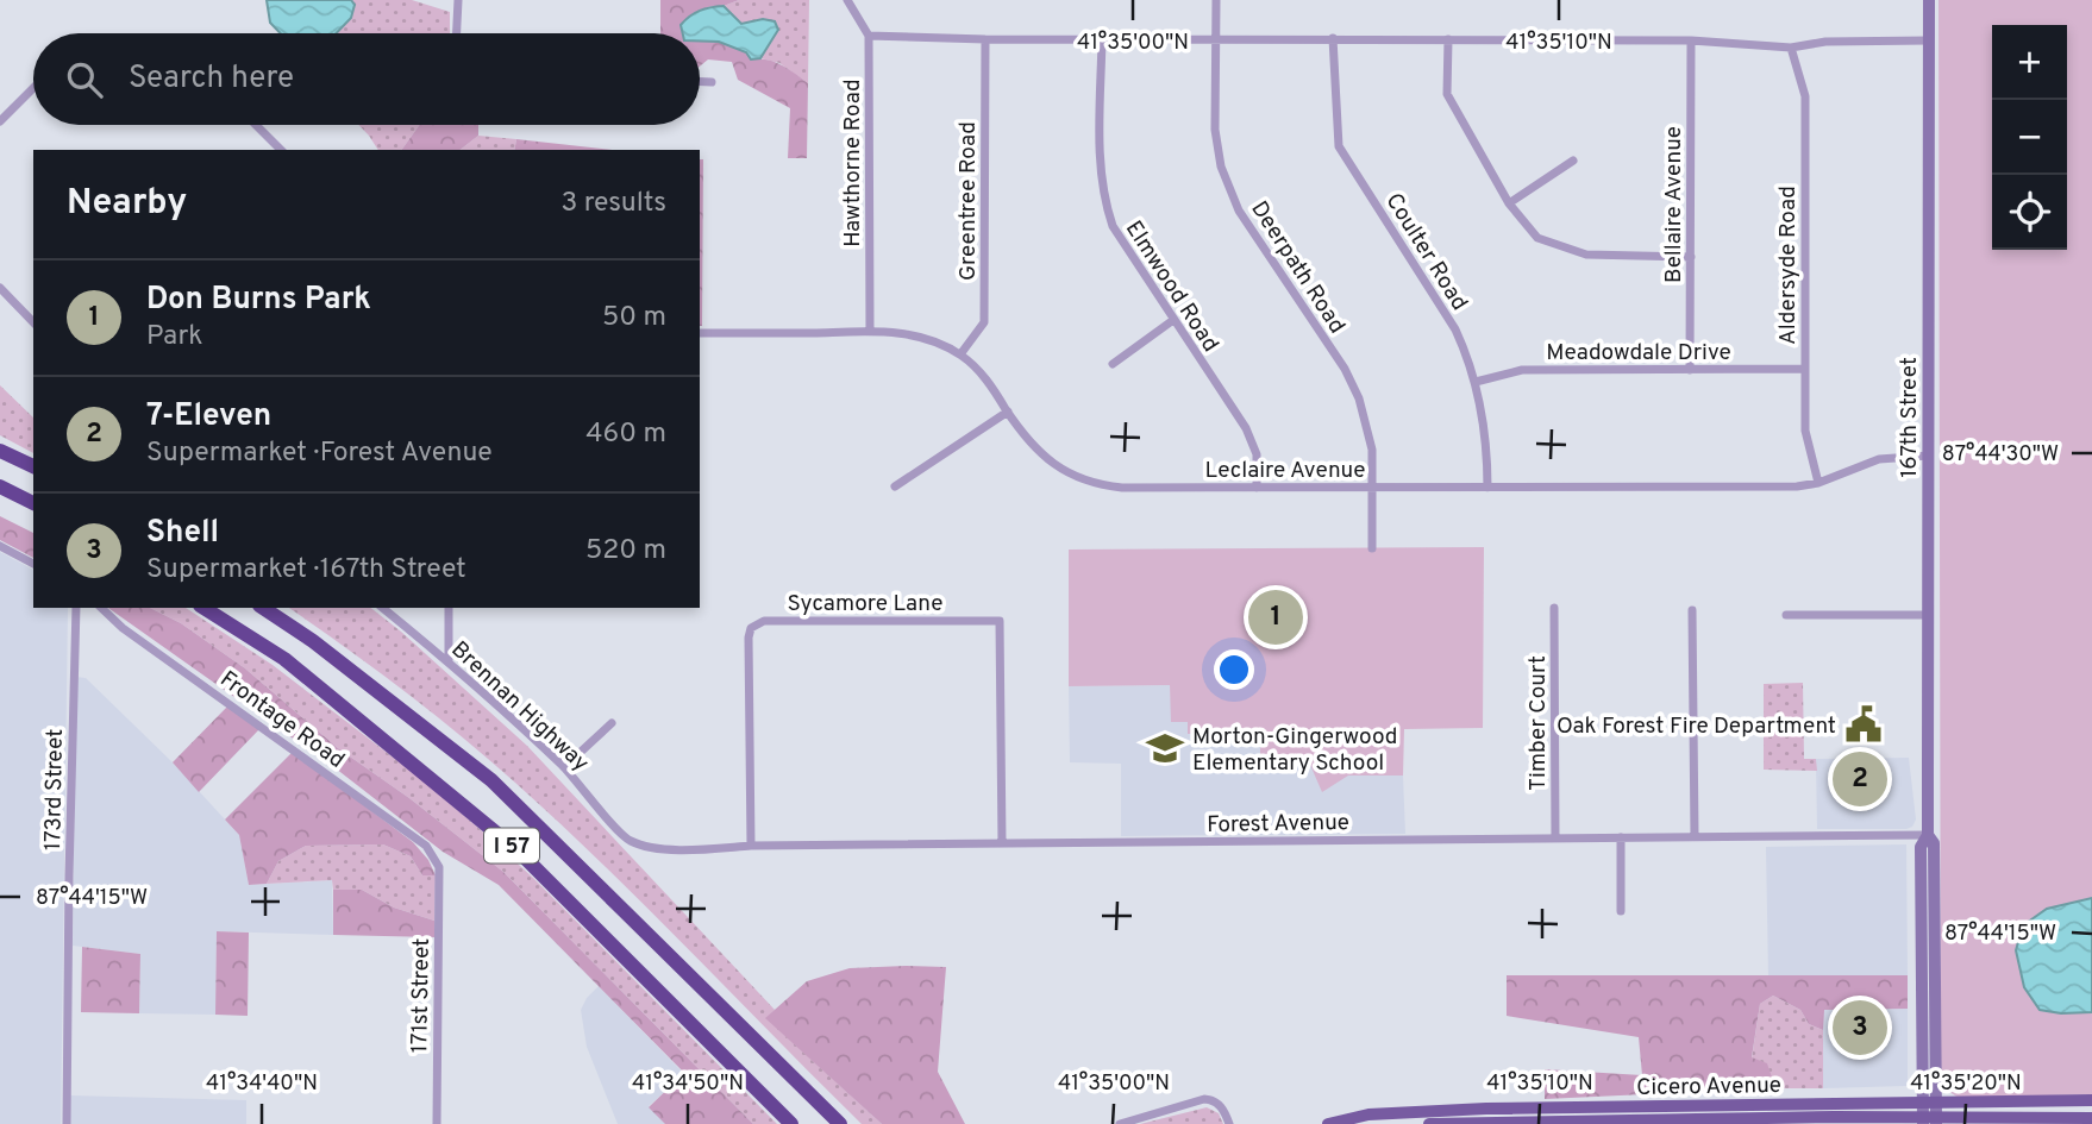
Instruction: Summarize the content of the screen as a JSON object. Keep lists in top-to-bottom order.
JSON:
{
  "streets": {
    "highway": ["I 57"],
    "main road": ["167th Street", "Cicero Avenue"],
    "street": [
      "Hawthorne Road",
      "Greentree Road",
      "Bellaire Avenue",
      "Coulter Road",
      "Aldersyde Road",
      "Deerpath Road",
      "Elmwood Road",
      "Meadowdale Drive",
      "Leclaire Avenue",
      "Sycamore Lane",
      "Brennan Highway",
      "Frontage Road",
      "Timber Court",
      "173rd Street",
      "Forest Avenue",
      "171st Street"
    ]
  },
  "crossings": [
    ["Hawthorne Road", "Leclaire Avenue"],
    ["Greentree Road", "Leclaire Avenue"],
    ["Bellaire Avenue", "Meadowdale Drive"],
    ["Coulter Road", "Meadowdale Drive"],
    ["Coulter Road", "Leclaire Avenue"],
    ["Aldersyde Road", "Meadowdale Drive"],
    ["Aldersyde Road", "Leclaire Avenue"],
    ["Deerpath Road", "Leclaire Avenue"],
    ["Elmwood Road", "Leclaire Avenue"],
    ["167th Street", "Leclaire Avenue"],
    ["167th Street", "Forest Avenue"],
    ["167th Street", "Cicero Avenue"],
    ["Sycamore Lane", "Forest Avenue"],
    ["Brennan Highway", "Forest Avenue"],
    ["Frontage Road", "171st Street"],
    ["Timber Court", "Forest Avenue"]
  ],
  "places": {
    "public building": ["Oak Forest Fire Department"],
    "school or university": ["Morton-Gingerwood Elementary School"]
  },
  "page": {
    "map_buttons": ["+", "−"],
    "search": "Search here",
    "heading": ["Nearby", "3 results"],
    "list": [
      {
        "mark": "1",
        "name": "Don Burns Park",
        "note": "Park",
        "value": "50 m"
      },
      {
        "mark": "2",
        "name": "7-Eleven",
        "note": "Supermarket · Forest Avenue",
        "value": "460 m"
      },
      {
        "mark": "3",
        "name": "Shell",
        "note": "Supermarket · 167th Street",
        "value": "520 m"
      }
    ],
    "pins": ["1", "2", "3"]
  },
  "coordinates": [
    "41°35'00\"N",
    "41°35'10\"N",
    "87°44'30\"W",
    "87°44'15\"W",
    "41°34'40\"N",
    "41°34'50\"N",
    "41°35'20\"N"
  ]
}
